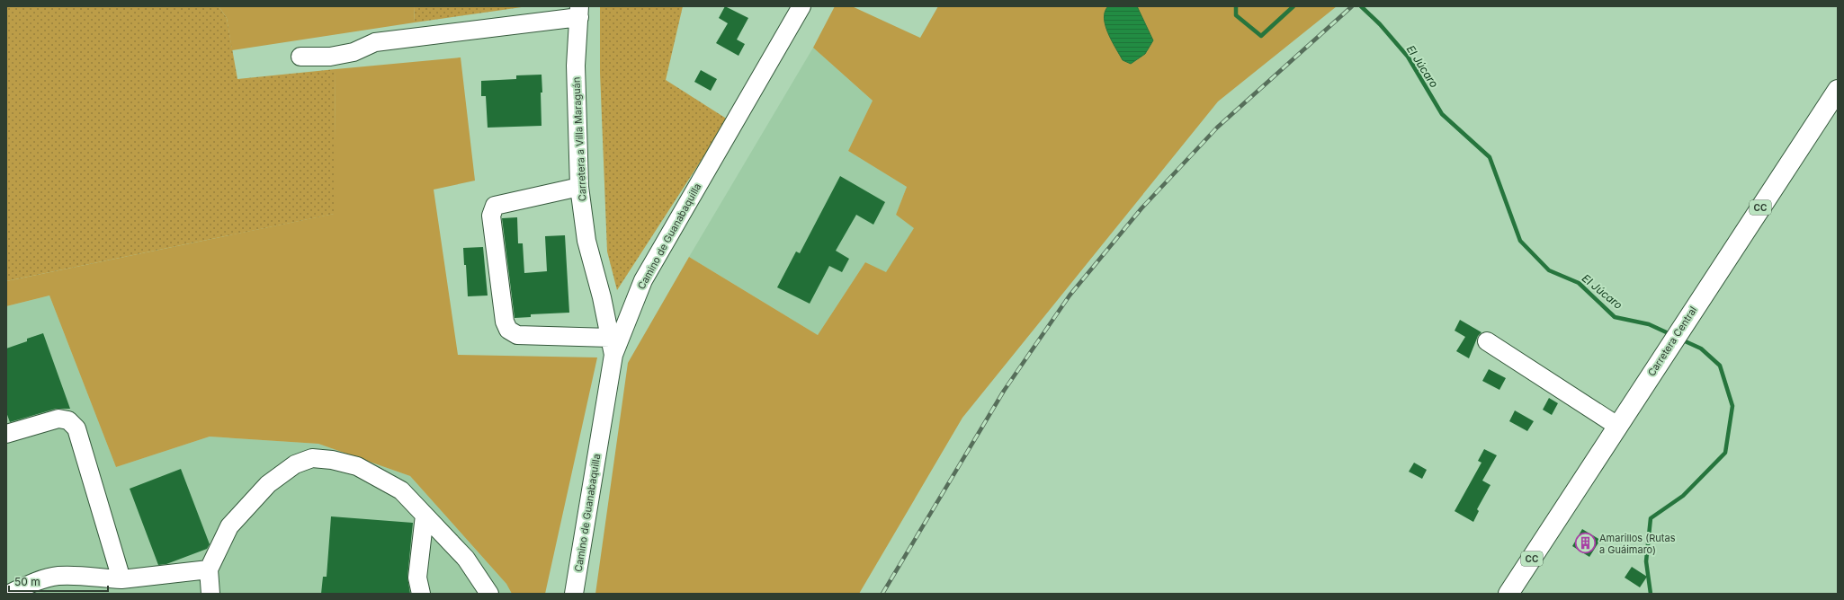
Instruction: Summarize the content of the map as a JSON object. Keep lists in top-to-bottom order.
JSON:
{
  "streets": {
    "highway": ["CC", "Carretera Central"],
    "street": ["Carretera a Villa Maraguán", "Camino de Guanabaquilla"]
  },
  "crossings": [
    ["Carretera a Villa Maraguán", "Camino de Guanabaquilla"]
  ],
  "water": ["El Júcaro"],
  "places": {
    "building": ["Amarillos (Rutas a Guáimaro)"]
  },
  "scale_bar": "50 m"
}
